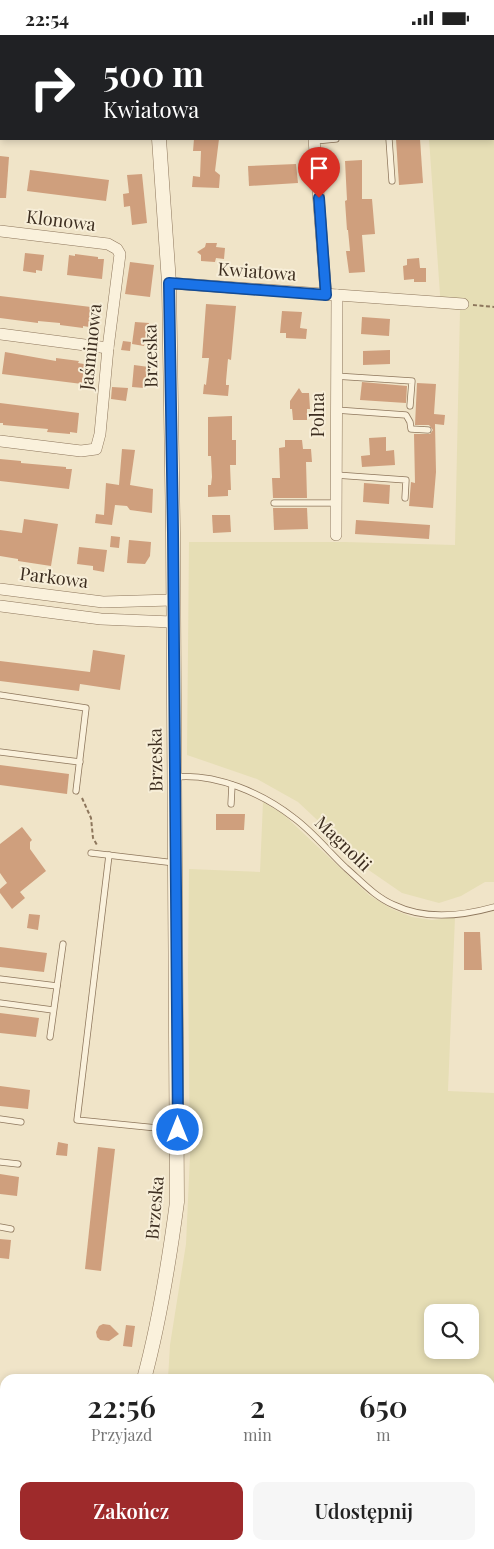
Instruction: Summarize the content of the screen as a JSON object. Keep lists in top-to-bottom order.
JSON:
{
  "streets": {
    "street": [
      "Klonowa",
      "Kwiatowa",
      "Jaśminowa",
      "Brzeska",
      "Polna",
      "Parkowa"
    ],
    "lane": ["Magnolii"]
  },
  "crossings": [
    ["Klonowa", "Jaśminowa"],
    ["Kwiatowa", "Brzeska"],
    ["Kwiatowa", "Polna"],
    ["Brzeska", "Parkowa"],
    ["Brzeska", "Magnolii"]
  ],
  "page": {
    "status": "22:54",
    "turn": ["500 m", "Kwiatowa"],
    "eta": [
      "22:56",
      "Przyjazd",
      "2",
      "min",
      "650",
      "m"
    ],
    "buttons": ["Zakończ", "Udostępnij"]
  }
}
